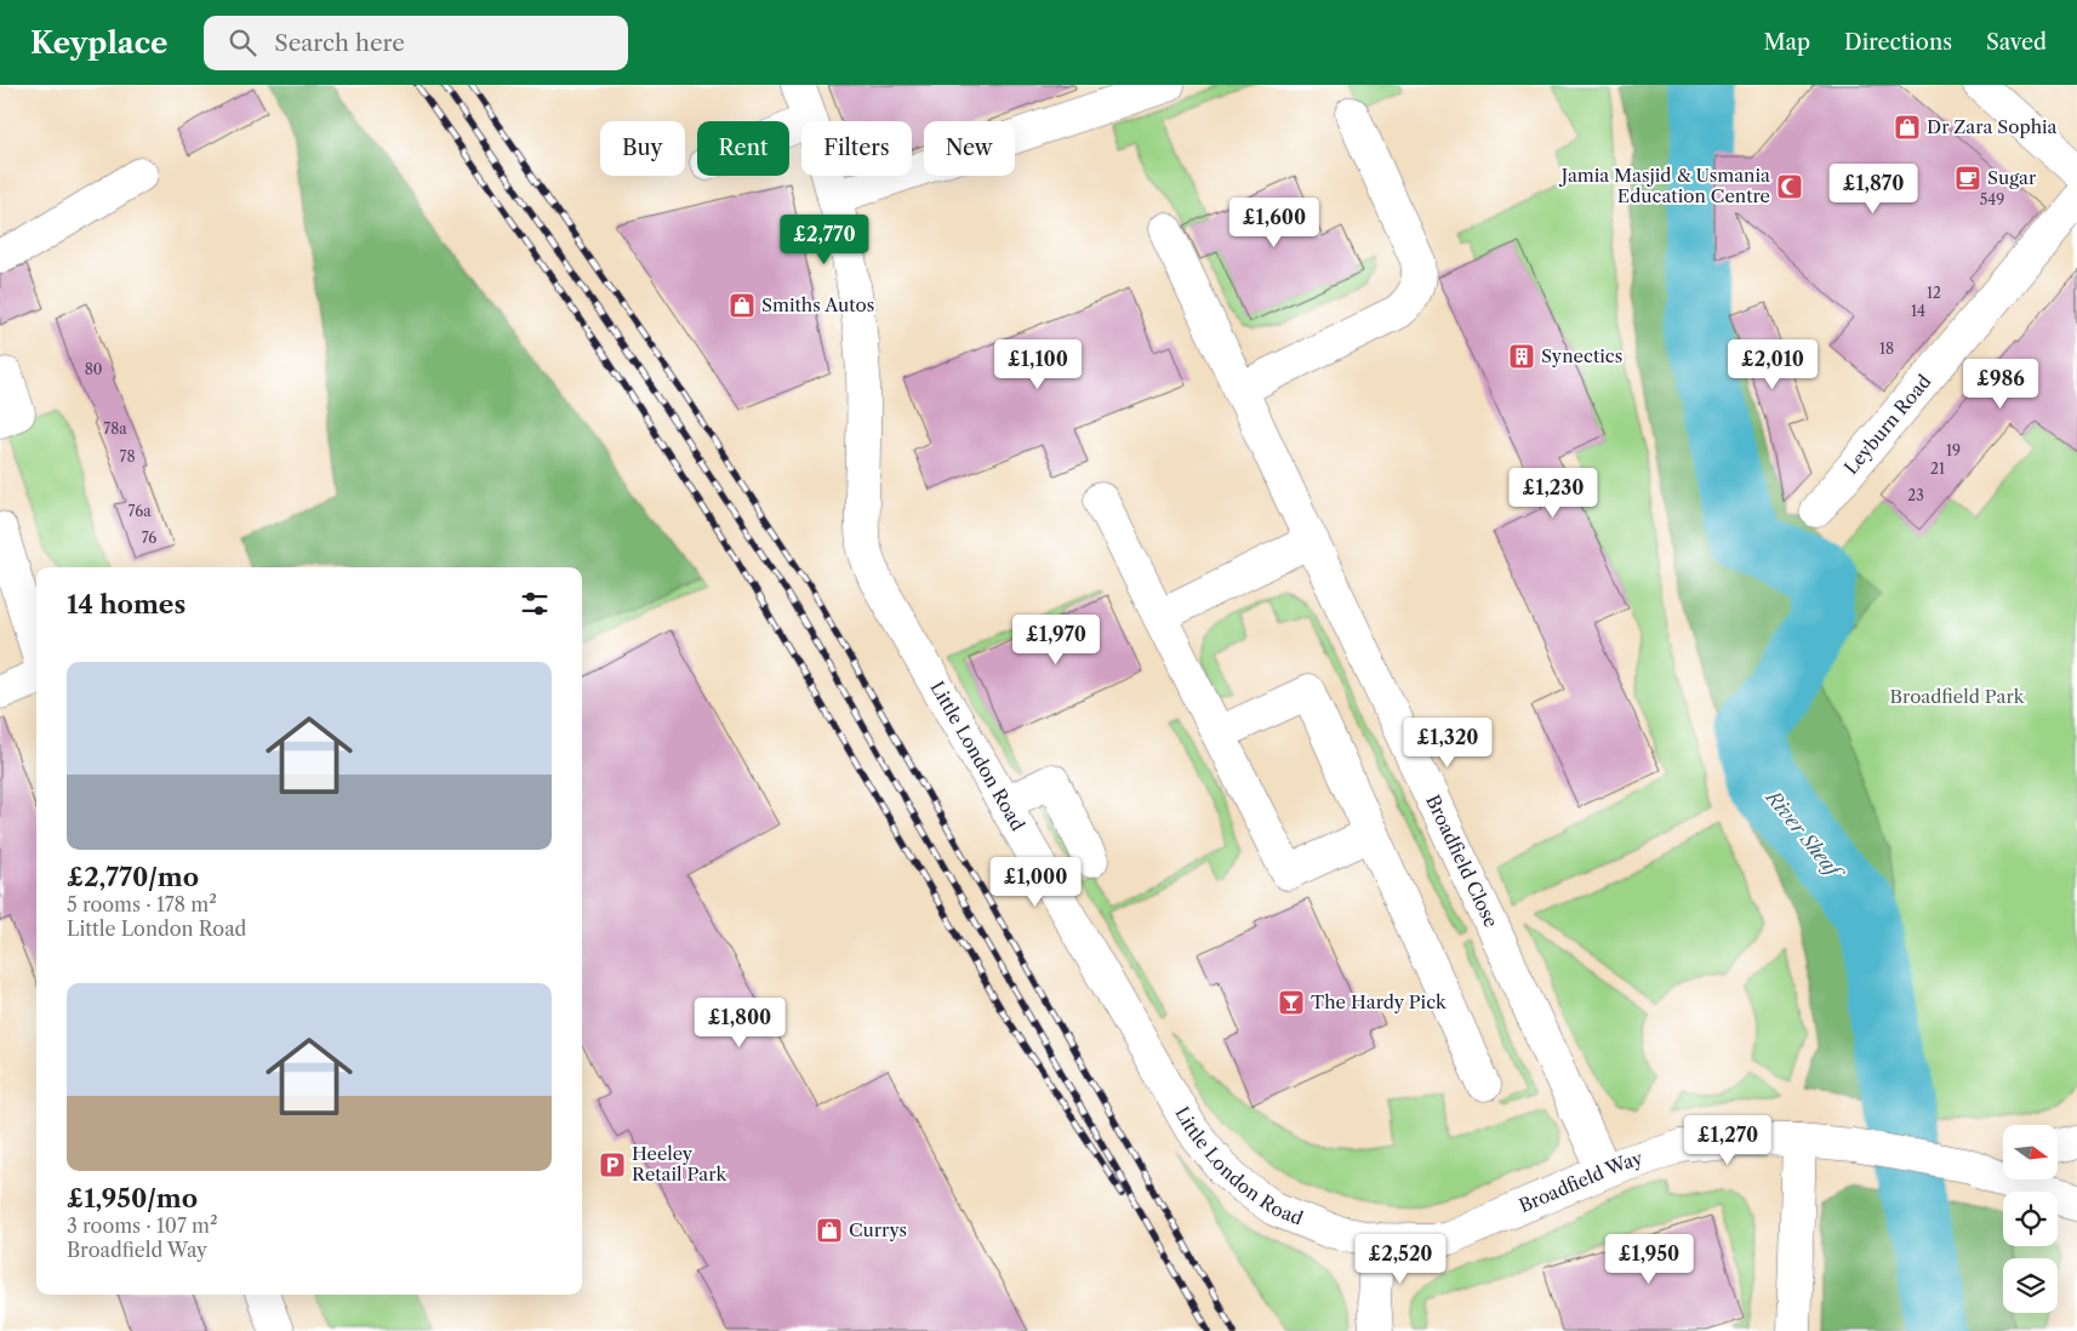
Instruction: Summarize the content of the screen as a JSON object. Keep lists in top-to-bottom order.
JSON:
{
  "streets": {
    "main road": [
      "Leyburn Road",
      "Little London Road",
      "Broadfield Close",
      "Broadfield Way"
    ]
  },
  "crossings": [
    ["Little London Road", "Broadfield Way"],
    ["Broadfield Close", "Broadfield Way"]
  ],
  "water": ["River Sheaf"],
  "parks": ["Broadfield Park"],
  "places": {
    "shop": ["Dr Zara Sophia", "Smiths Autos", "Currys"],
    "cafe": ["Sugar"],
    "mosque": ["Jamia Masjid & Usmania Education Centre"],
    "building": ["Synectics"],
    "bar": ["The Hardy Pick"],
    "parking": ["Heeley Retail Park"]
  },
  "house_numbers": [
    "549",
    "12",
    "14",
    "18",
    "80",
    "78a",
    "19",
    "78",
    "21",
    "23",
    "76a",
    "76"
  ],
  "north": "right",
  "page": {
    "header": "Keyplace",
    "search": "Search here",
    "nav": ["Map", "Directions", "Saved"],
    "chip": [
      "Buy",
      "Rent",
      "Filters",
      "New"
    ],
    "price": [
      "£1,870",
      "£1,600",
      "£2,770",
      "£1,100",
      "£2,010",
      "£986",
      "£1,230",
      "£1,970",
      "£1,320",
      "£1,000",
      "£1,800",
      "£1,270",
      "£2,520",
      "£1,950"
    ],
    "heading": "14 homes",
    "list": [
      {
        "name": "£2,770/mo",
        "note": "5 rooms · 178 m² · Little London Road"
      },
      {
        "name": "£1,950/mo",
        "note": "3 rooms · 107 m² · Broadfield Way"
      }
    ]
  }
}
